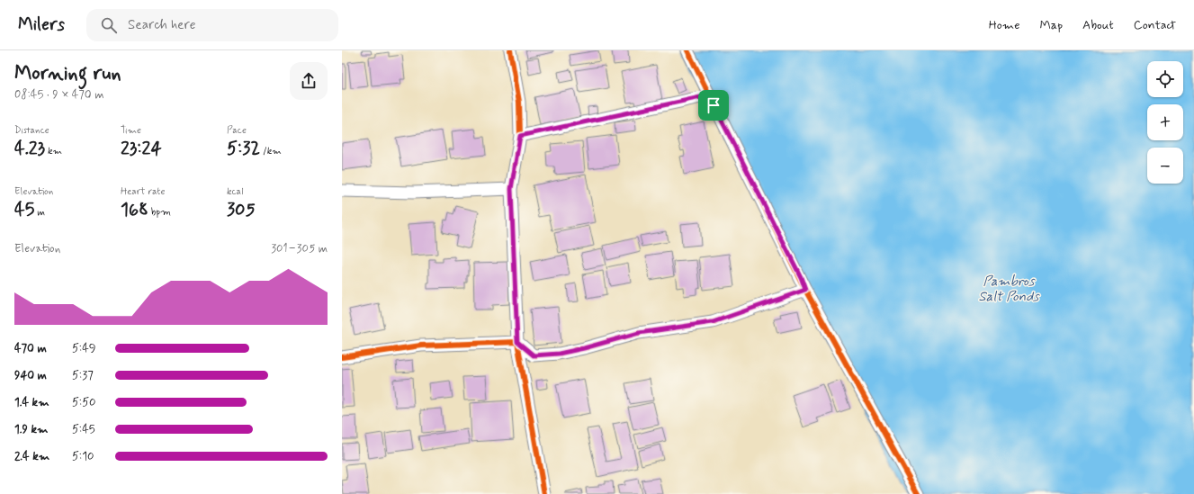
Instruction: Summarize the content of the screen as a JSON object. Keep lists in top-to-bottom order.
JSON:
{
  "water": ["Pambros Salt Ponds"],
  "page": {
    "header": "Milers",
    "search": "Search here",
    "nav": [
      "Home",
      "Map",
      "About",
      "Contact"
    ],
    "heading": ["Morning run", "08:45 · 9 × 470 m"],
    "map_buttons": ["+", "−"],
    "stats": [
      ["Distance", "4.23 km"],
      ["Time", "23:24"],
      ["Pace", "5:32 /km"],
      ["Elevation", "45 m"],
      ["Heart rate", "168 bpm"],
      ["kcal", "305"]
    ],
    "chart": ["Elevation", "301–305 m"],
    "list": [
      {
        "name": "470 m",
        "note": "5:49"
      },
      {
        "name": "940 m",
        "note": "5:37"
      },
      {
        "name": "1.4 km",
        "note": "5:50"
      },
      {
        "name": "1.9 km",
        "note": "5:45"
      },
      {
        "name": "2.4 km",
        "note": "5:10"
      }
    ]
  }
}
